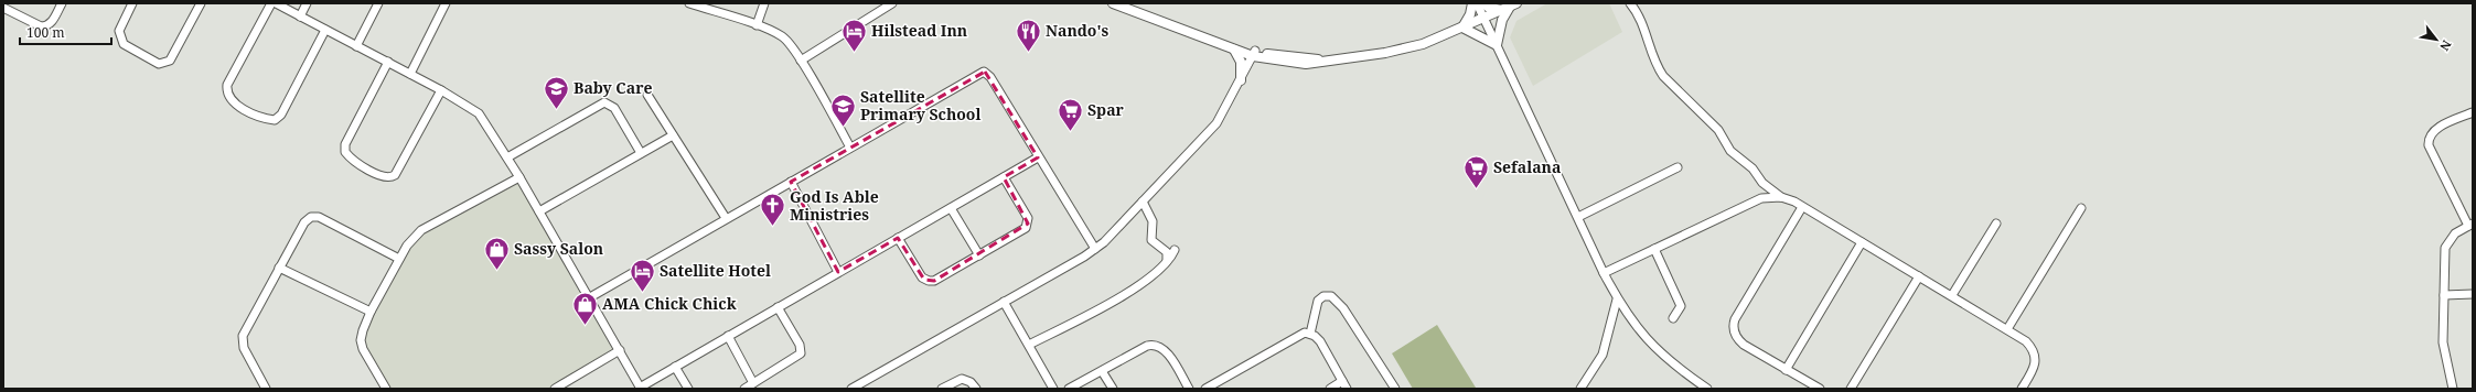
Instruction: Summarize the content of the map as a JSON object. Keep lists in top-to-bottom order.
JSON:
{
  "places": {
    "hotel": ["Hilstead Inn", "Satellite Hotel"],
    "restaurant": ["Nando's"],
    "school or university": ["Baby Care", "Satellite Primary School"],
    "supermarket": ["Spar", "Sefalana"],
    "church": ["God Is Able Ministries"],
    "shop": ["Sassy Salon", "AMA Chick Chick"]
  },
  "scale_bar": "100 m",
  "north": "bottom right"
}
